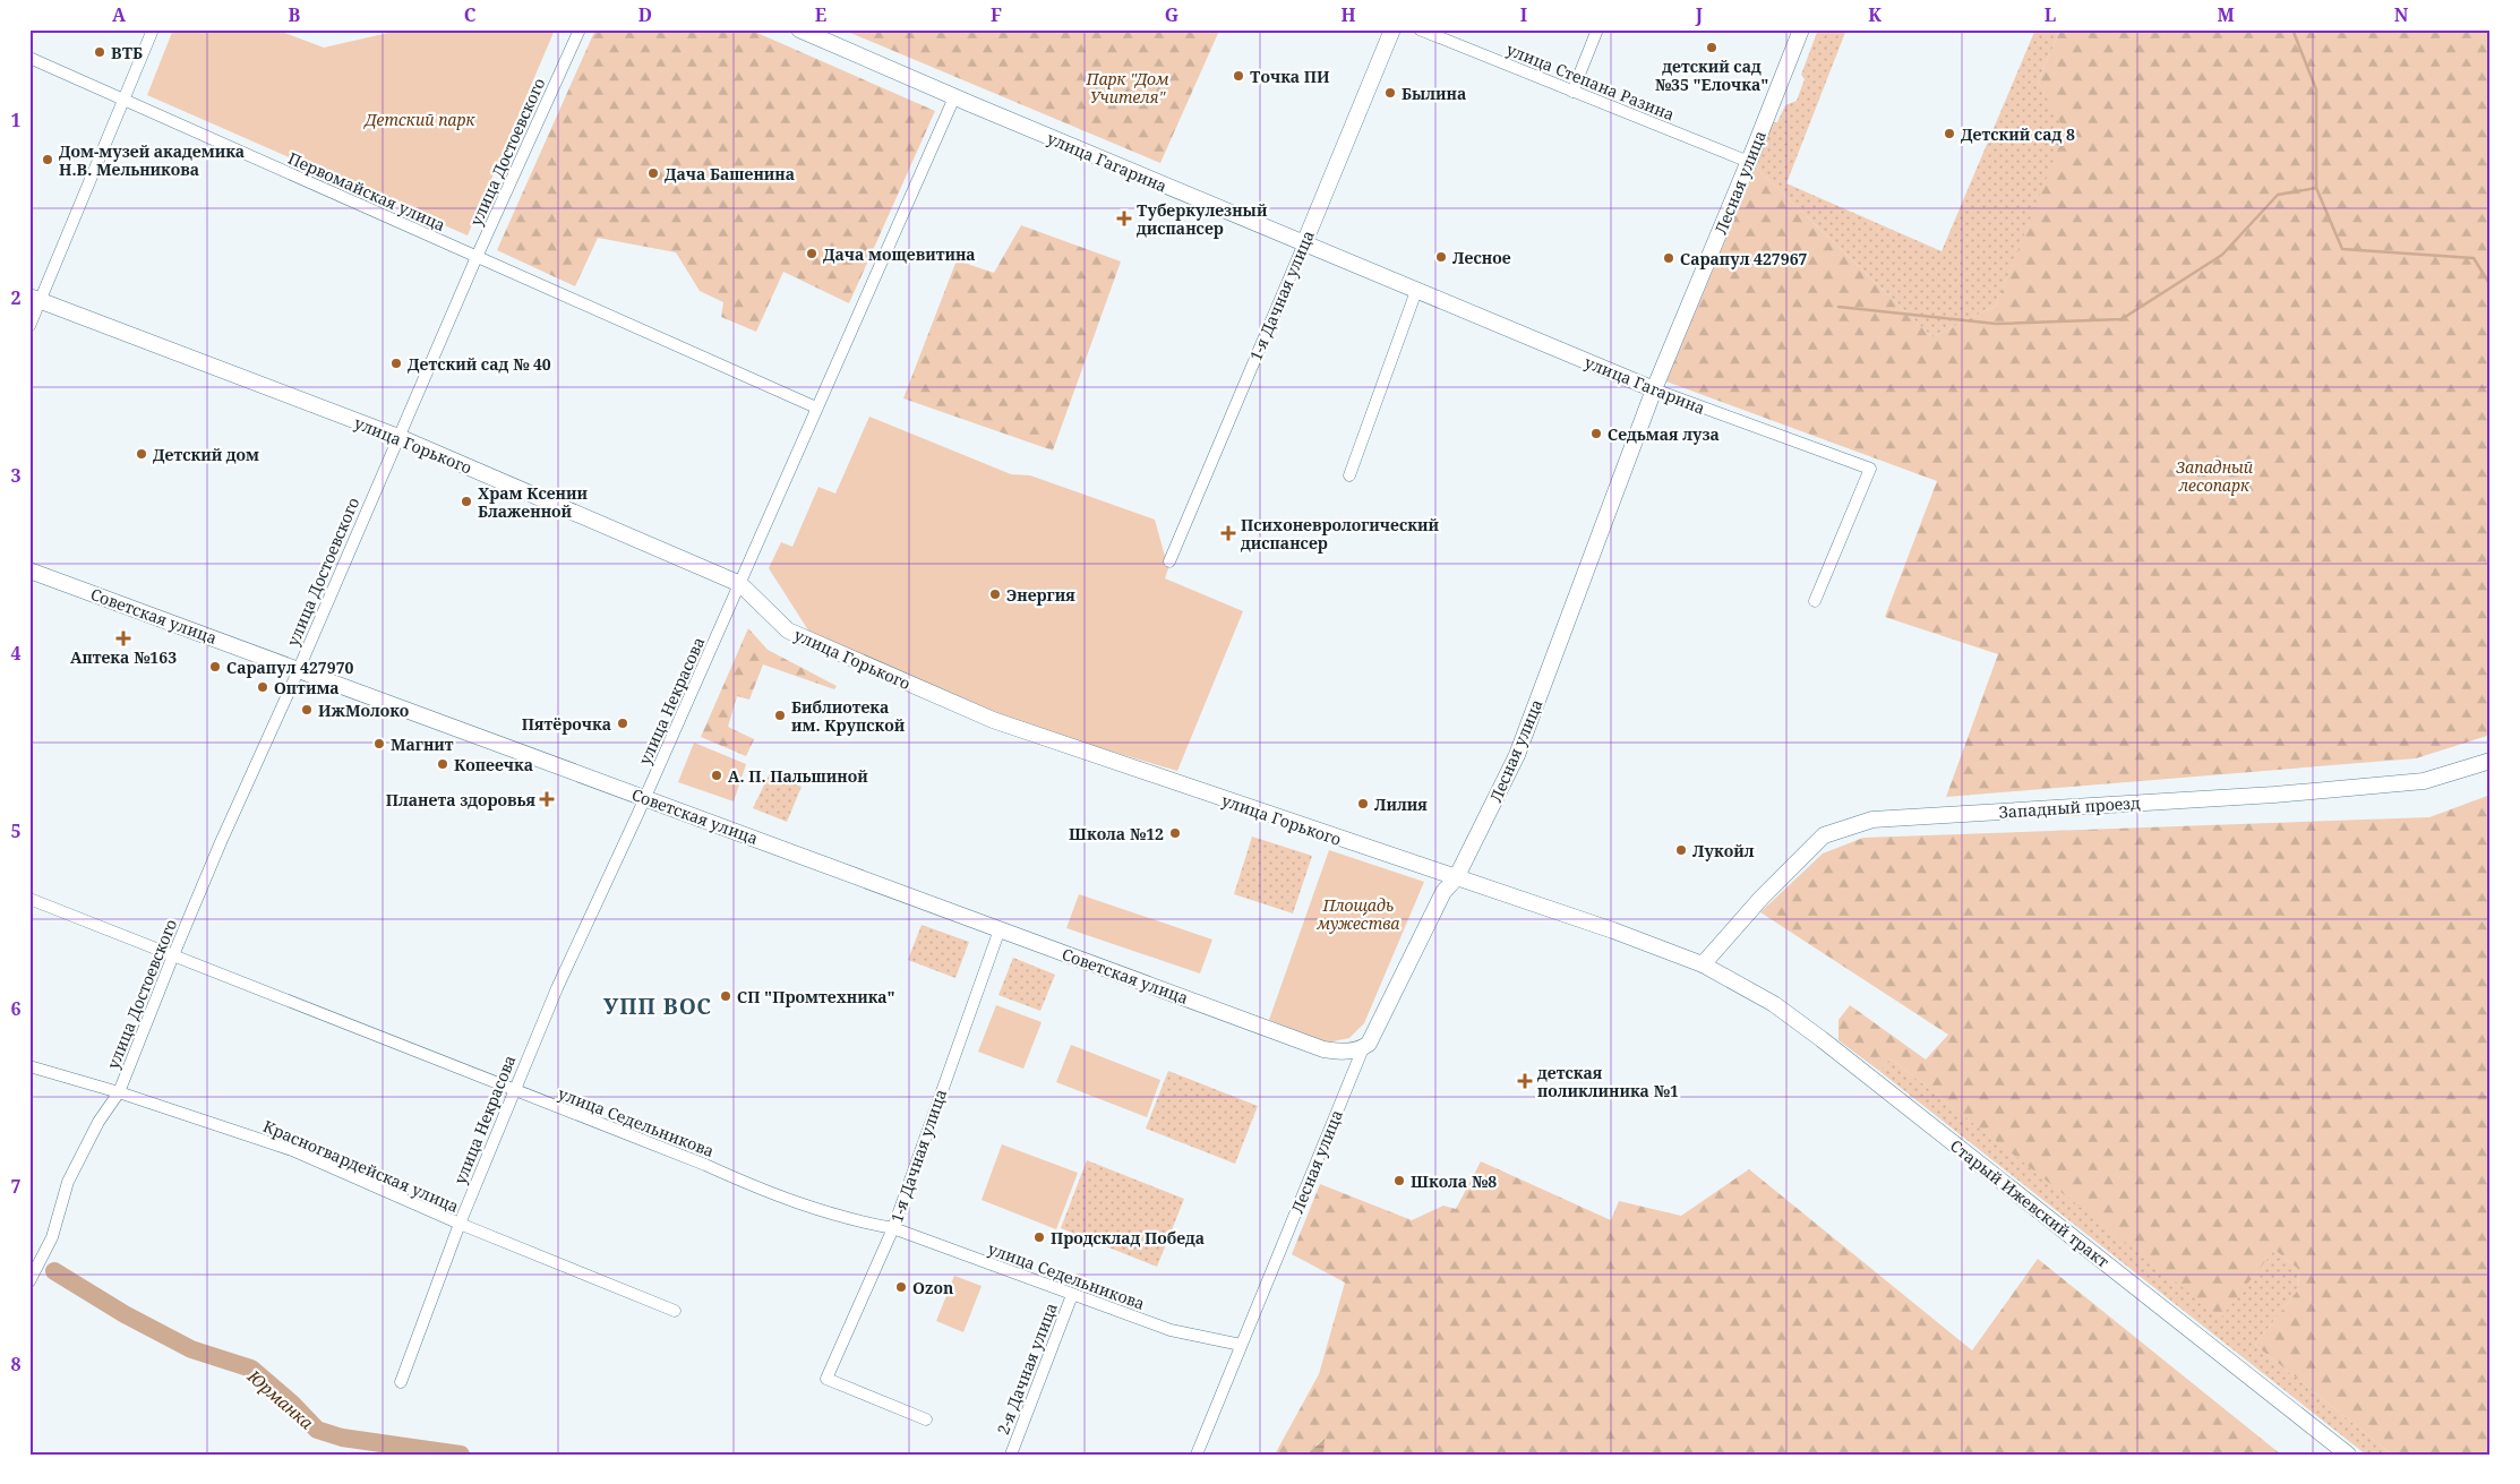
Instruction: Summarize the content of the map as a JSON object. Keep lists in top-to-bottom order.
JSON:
{
  "streets": {
    "street": [
      "улица Степана Разина",
      "улица Достоевского",
      "улица Гагарина",
      "Лесная улица",
      "Первомайская улица",
      "1-я Дачная улица",
      "улица Горького",
      "Советская улица",
      "улица Некрасова",
      "Западный проезд",
      "улица Седельникова",
      "Красногвардейская улица",
      "Старый Ижевский тракт",
      "2-я Дачная улица"
    ]
  },
  "crossings": [
    ["улица Степана Разина", "Лесная улица"],
    ["улица Достоевского", "Первомайская улица"],
    ["улица Достоевского", "улица Горького"],
    ["улица Достоевского", "Советская улица"],
    ["улица Достоевского", "улица Седельникова"],
    ["улица Достоевского", "Красногвардейская улица"],
    ["улица Гагарина", "Лесная улица"],
    ["улица Гагарина", "1-я Дачная улица"],
    ["улица Гагарина", "улица Некрасова"],
    ["Лесная улица", "улица Горького"],
    ["Лесная улица", "Советская улица"],
    ["Лесная улица", "улица Седельникова"],
    ["Первомайская улица", "улица Некрасова"],
    ["1-я Дачная улица", "Советская улица"],
    ["1-я Дачная улица", "улица Седельникова"],
    ["улица Горького", "улица Некрасова"],
    ["улица Горького", "Западный проезд"],
    ["улица Горького", "Старый Ижевский тракт"],
    ["Советская улица", "улица Некрасова"],
    ["улица Некрасова", "улица Седельникова"],
    ["улица Некрасова", "Красногвардейская улица"],
    ["Западный проезд", "Старый Ижевский тракт"],
    ["улица Седельникова", "2-я Дачная улица"]
  ],
  "districts": ["УПП ВОС"],
  "water": ["Юрманка"],
  "parks": [
    "Парк \"Дом Учителя\"",
    "Детский парк",
    "Западный лесопарк",
    "Площадь мужества"
  ],
  "places": {
    "other": [
      "детский сад №35 \"Елочка\"",
      "ВТБ",
      "Точка ПИ",
      "Былина",
      "Детский сад 8",
      "Дом-музей академика Н.В. Мельникова",
      "Дача Башенина",
      "Дача мощевитина",
      "Лесное",
      "Сарапул 427967",
      "Детский сад № 40",
      "Седьмая луза",
      "Детский дом",
      "Храм Ксении Блаженной",
      "Энергия",
      "Сарапул 427970",
      "Оптима",
      "ИжМолоко",
      "Библиотека им. Крупской",
      "Пятёрочка",
      "Магнит",
      "Копеечка",
      "А. П. Пальшиной",
      "Лилия",
      "Школа №12",
      "Лукойл",
      "СП \"Промтехника\"",
      "Школа №8",
      "Продсклад Победа",
      "Ozon"
    ],
    "health": [
      "Туберкулезный диспансер",
      "Психоневрологический диспансер",
      "Аптека №163",
      "Планета здоровья",
      "детская поликлиника №1"
    ]
  },
  "grid": {
    "columns": [
      "A",
      "B",
      "C",
      "D",
      "E",
      "F",
      "G",
      "H",
      "I",
      "J",
      "K",
      "L",
      "M",
      "N"
    ],
    "rows": [
      "1",
      "2",
      "3",
      "4",
      "5",
      "6",
      "7",
      "8"
    ]
  }
}
